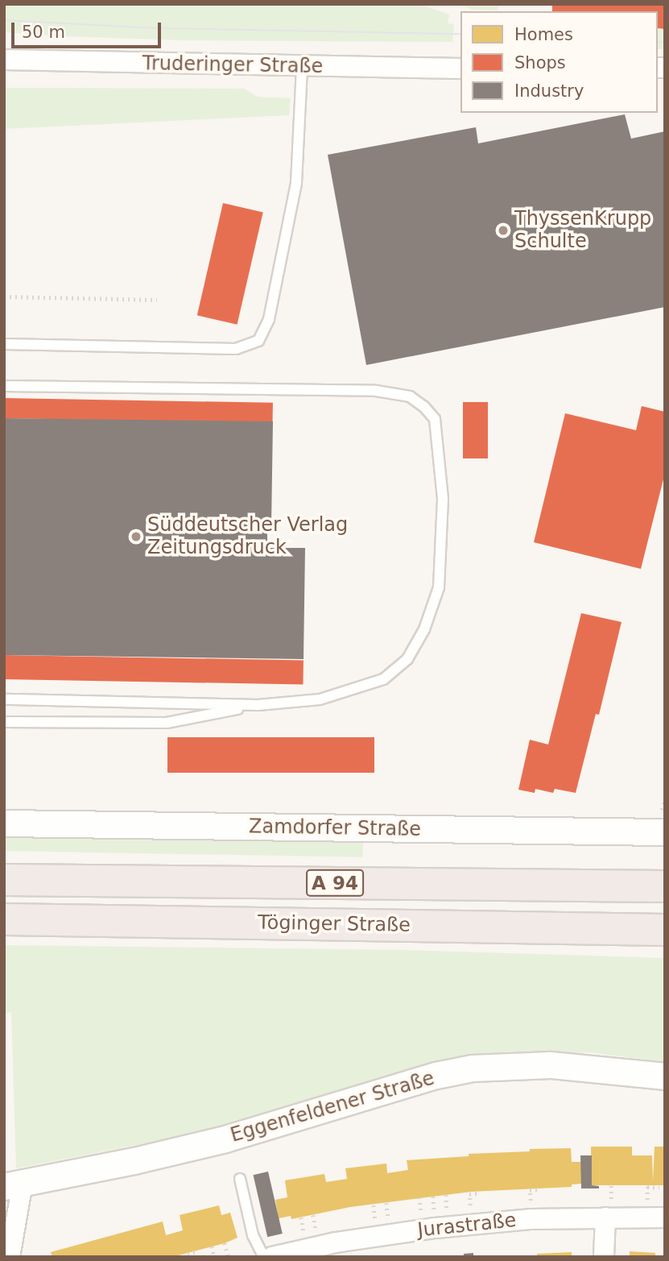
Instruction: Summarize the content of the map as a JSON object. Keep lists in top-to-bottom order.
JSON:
{
  "streets": {
    "highway": ["A 94", "Töginger Straße"],
    "street": [
      "Truderinger Straße",
      "Zamdorfer Straße",
      "Eggenfeldener Straße",
      "Jurastraße"
    ]
  },
  "places": ["ThyssenKrupp Schulte", "Süddeutscher Verlag Zeitungsdruck"],
  "legend": ["Homes", "Shops", "Industry"],
  "scale_bar": "50 m"
}
